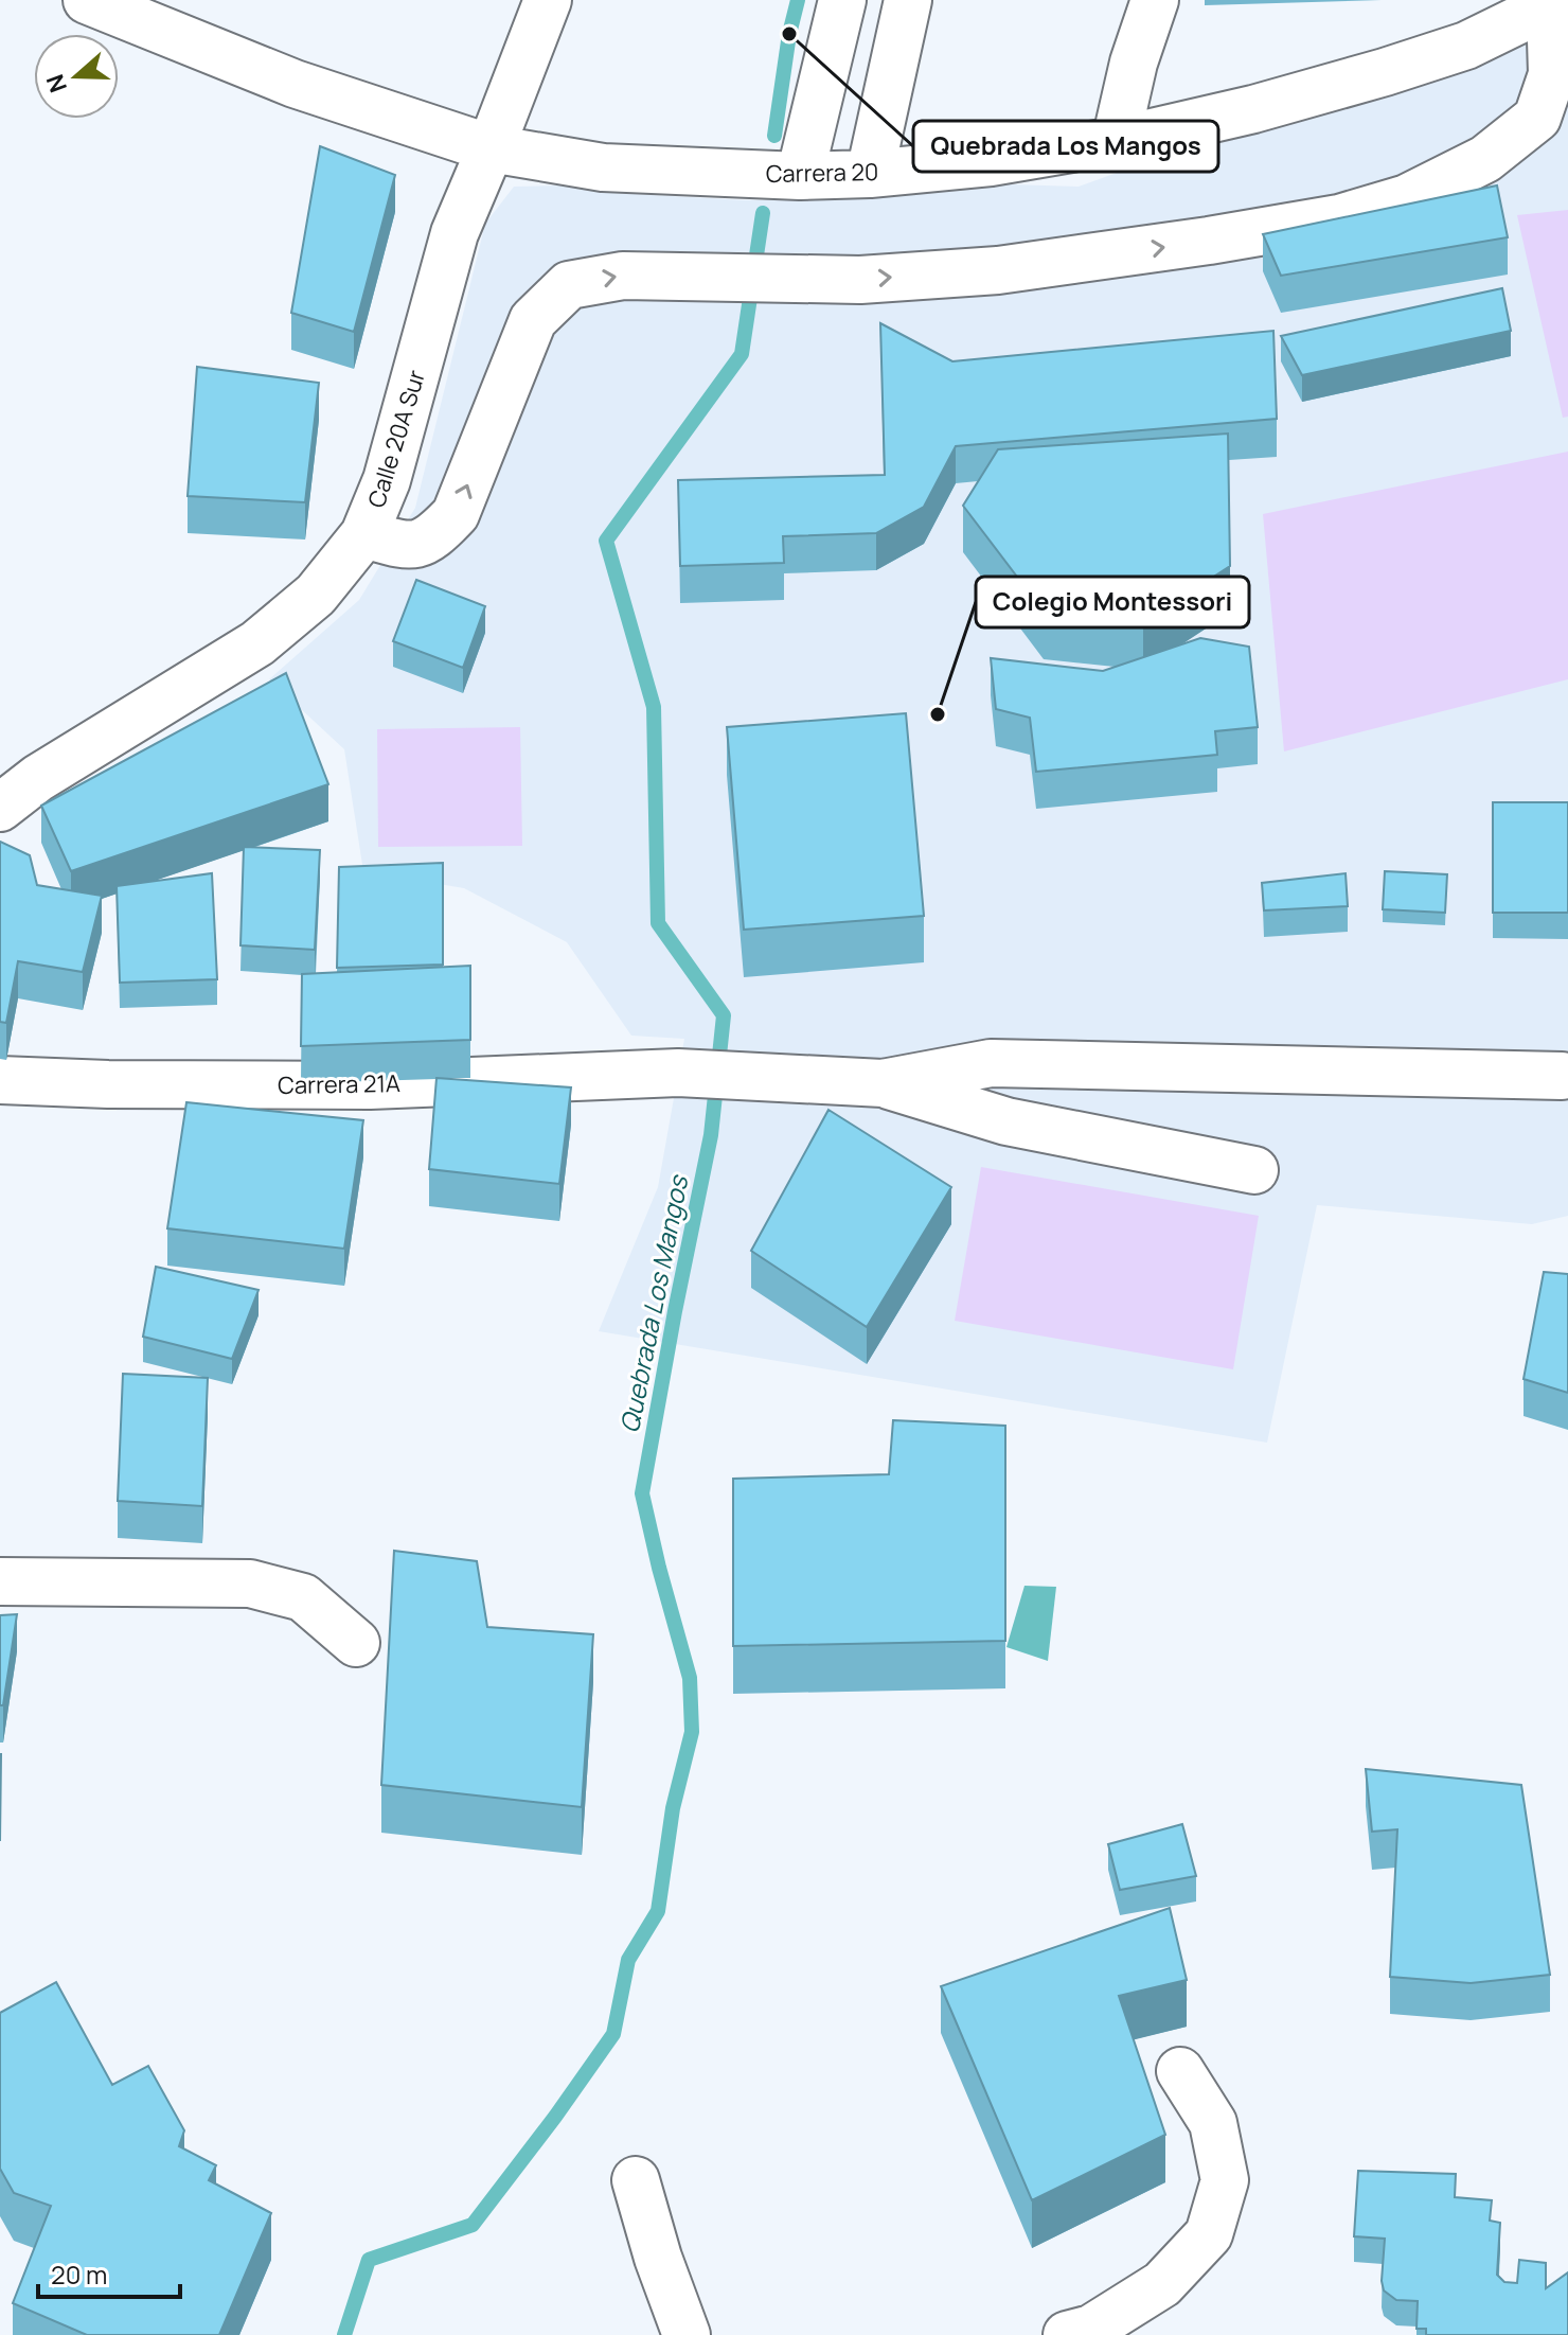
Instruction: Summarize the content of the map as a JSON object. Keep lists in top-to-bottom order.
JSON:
{
  "streets": {
    "street": ["Carrera 20", "Calle 20A Sur", "Carrera 21A"]
  },
  "crossings": [
    ["Carrera 20", "Calle 20A Sur"]
  ],
  "water": ["Quebrada Los Mangos"],
  "places": ["Quebrada Los Mangos", "Colegio Montessori"],
  "scale_bar": "20 m",
  "north": "left"
}
